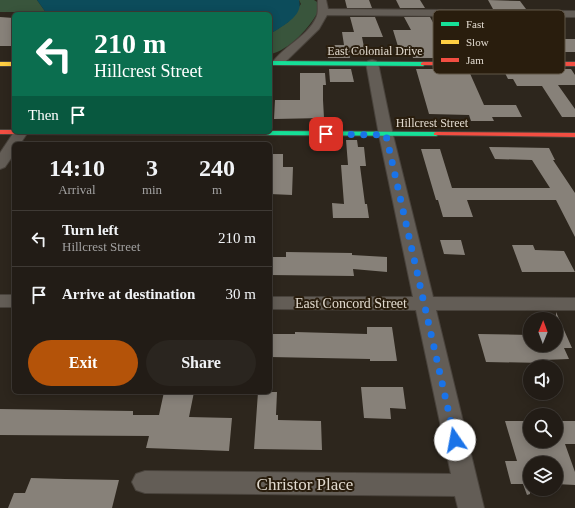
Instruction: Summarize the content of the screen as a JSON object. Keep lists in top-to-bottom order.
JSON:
{
  "streets": {
    "main road": ["East Colonial Drive", "Hillcrest Street"],
    "street": ["East Concord Street", "Christor Place"]
  },
  "legend": ["Fast", "Slow", "Jam"],
  "north": "top",
  "page": {
    "turn": ["210 m", "Hillcrest Street"],
    "then": "Then",
    "eta": [
      "14:10",
      "Arrival",
      "3",
      "min",
      "240",
      "m"
    ],
    "list": [
      {
        "name": "Turn left",
        "note": "Hillcrest Street",
        "value": "210 m"
      },
      {
        "name": "Arrive at destination",
        "value": "30 m"
      }
    ],
    "buttons": ["Exit", "Share"]
  }
}
